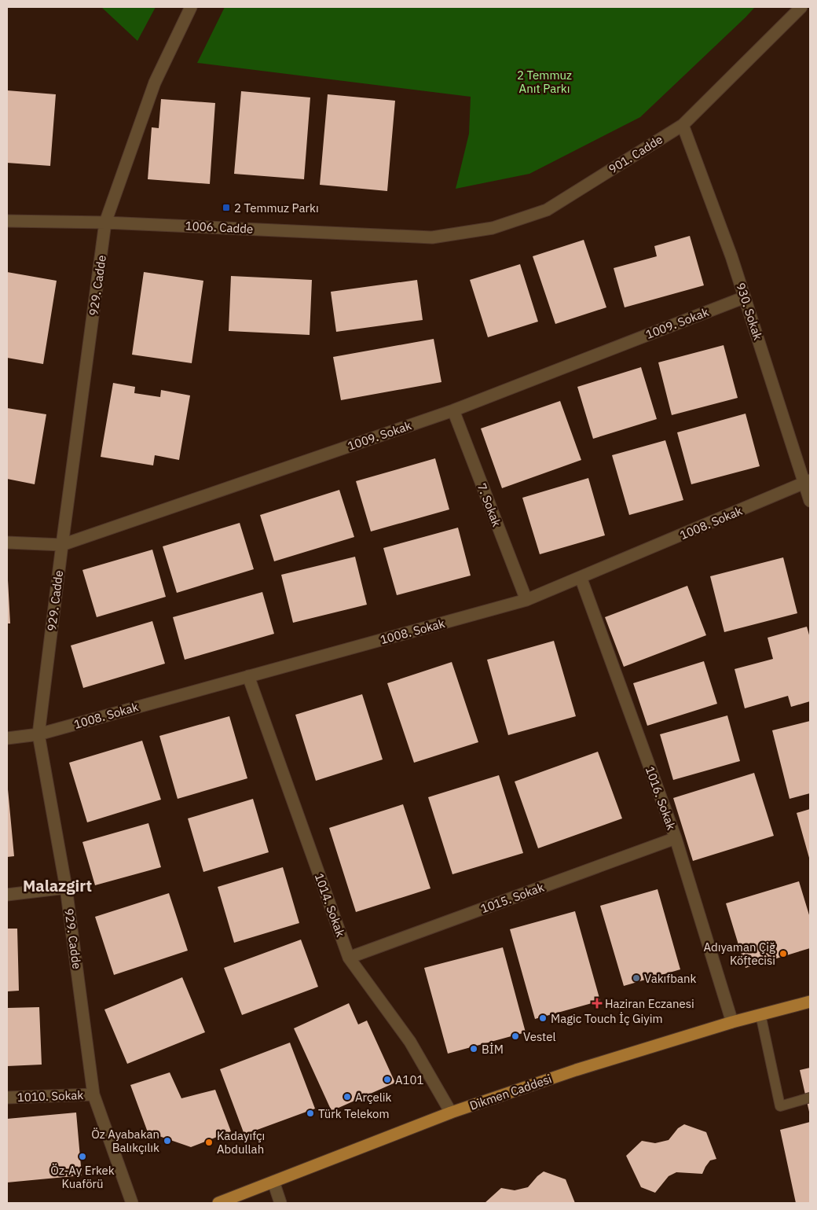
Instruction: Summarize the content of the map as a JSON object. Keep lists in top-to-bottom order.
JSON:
{
  "streets": {
    "main road": ["Dikmen Caddesi"],
    "street": [
      "901. Cadde",
      "1006. Cadde",
      "929. Cadde",
      "930. Sokak",
      "1009. Sokak",
      "7. Sokak",
      "1008. Sokak",
      "1016. Sokak",
      "1015. Sokak",
      "1014. Sokak",
      "1010. Sokak"
    ]
  },
  "crossings": [
    ["901. Cadde", "1006. Cadde"],
    ["901. Cadde", "930. Sokak"],
    ["1006. Cadde", "929. Cadde"],
    ["929. Cadde", "1009. Sokak"],
    ["929. Cadde", "1008. Sokak"],
    ["929. Cadde", "1010. Sokak"],
    ["930. Sokak", "1009. Sokak"],
    ["930. Sokak", "1008. Sokak"],
    ["1009. Sokak", "7. Sokak"],
    ["7. Sokak", "1008. Sokak"],
    ["1008. Sokak", "1016. Sokak"],
    ["1008. Sokak", "1014. Sokak"],
    ["1016. Sokak", "1015. Sokak"],
    ["1016. Sokak", "Dikmen Caddesi"],
    ["1015. Sokak", "1014. Sokak"],
    ["1014. Sokak", "Dikmen Caddesi"]
  ],
  "districts": ["Malazgirt"],
  "parks": ["2 Temmuz Anıt Parkı"],
  "places": {
    "transit": ["2 Temmuz Parkı"],
    "other": [
      "Adıyaman Çiğ Köftecisi",
      "Vakıfbank",
      "Magic Touch İç Giyim",
      "Vestel",
      "BİM",
      "A101",
      "Arçelik",
      "Türk Telekom",
      "Öz Ayabakan Balıkçılık",
      "Kadayıfçı Abdullah",
      "Öz-Ay Erkek Kuaförü"
    ],
    "health": ["Haziran Eczanesi"]
  }
}
